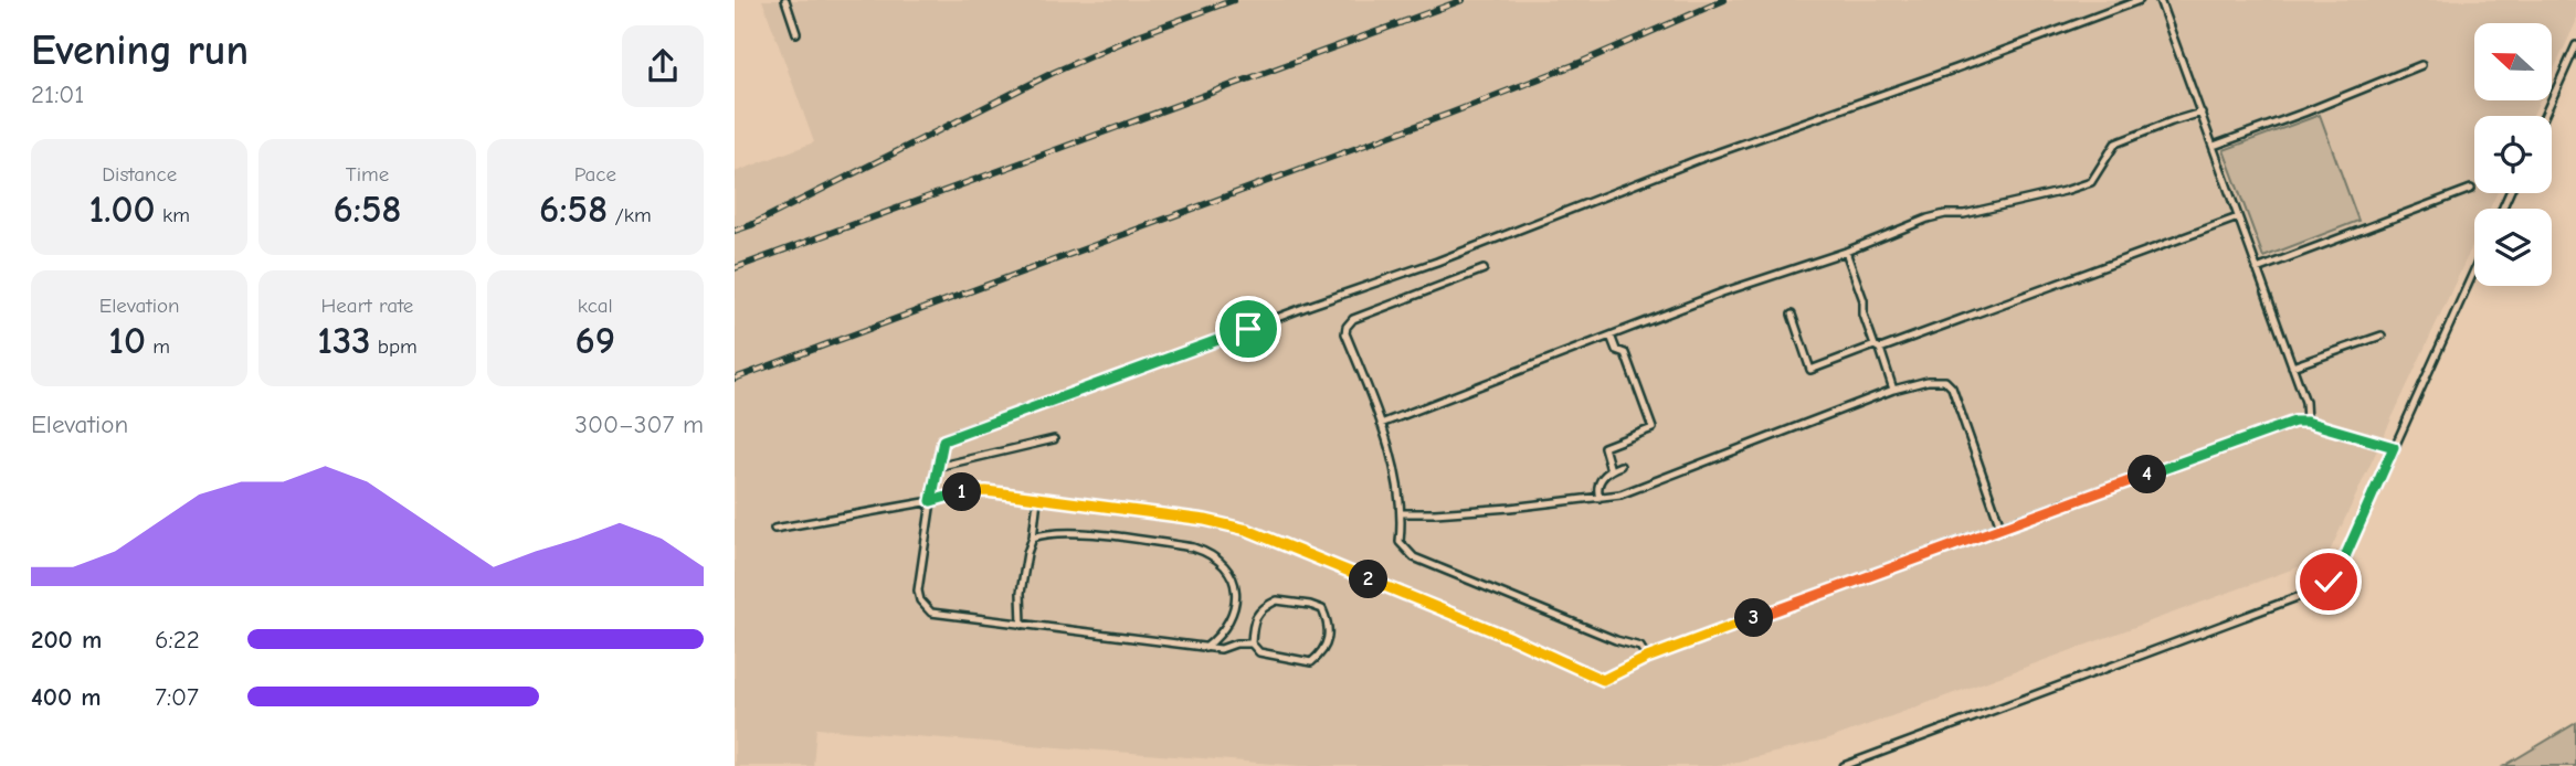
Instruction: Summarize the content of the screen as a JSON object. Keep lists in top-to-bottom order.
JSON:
{
  "north": "left",
  "page": {
    "heading": ["Evening run", "21:01"],
    "stats": [
      ["Distance", "1.00 km"],
      ["Time", "6:58"],
      ["Pace", "6:58 /km"],
      ["Elevation", "10 m"],
      ["Heart rate", "133 bpm"],
      ["kcal", "69"]
    ],
    "chart": ["Elevation", "300–307 m"],
    "pins": [
      "4",
      "1",
      "2",
      "3"
    ],
    "list": [
      {
        "name": "200 m",
        "note": "6:22"
      },
      {
        "name": "400 m",
        "note": "7:07"
      }
    ]
  }
}
